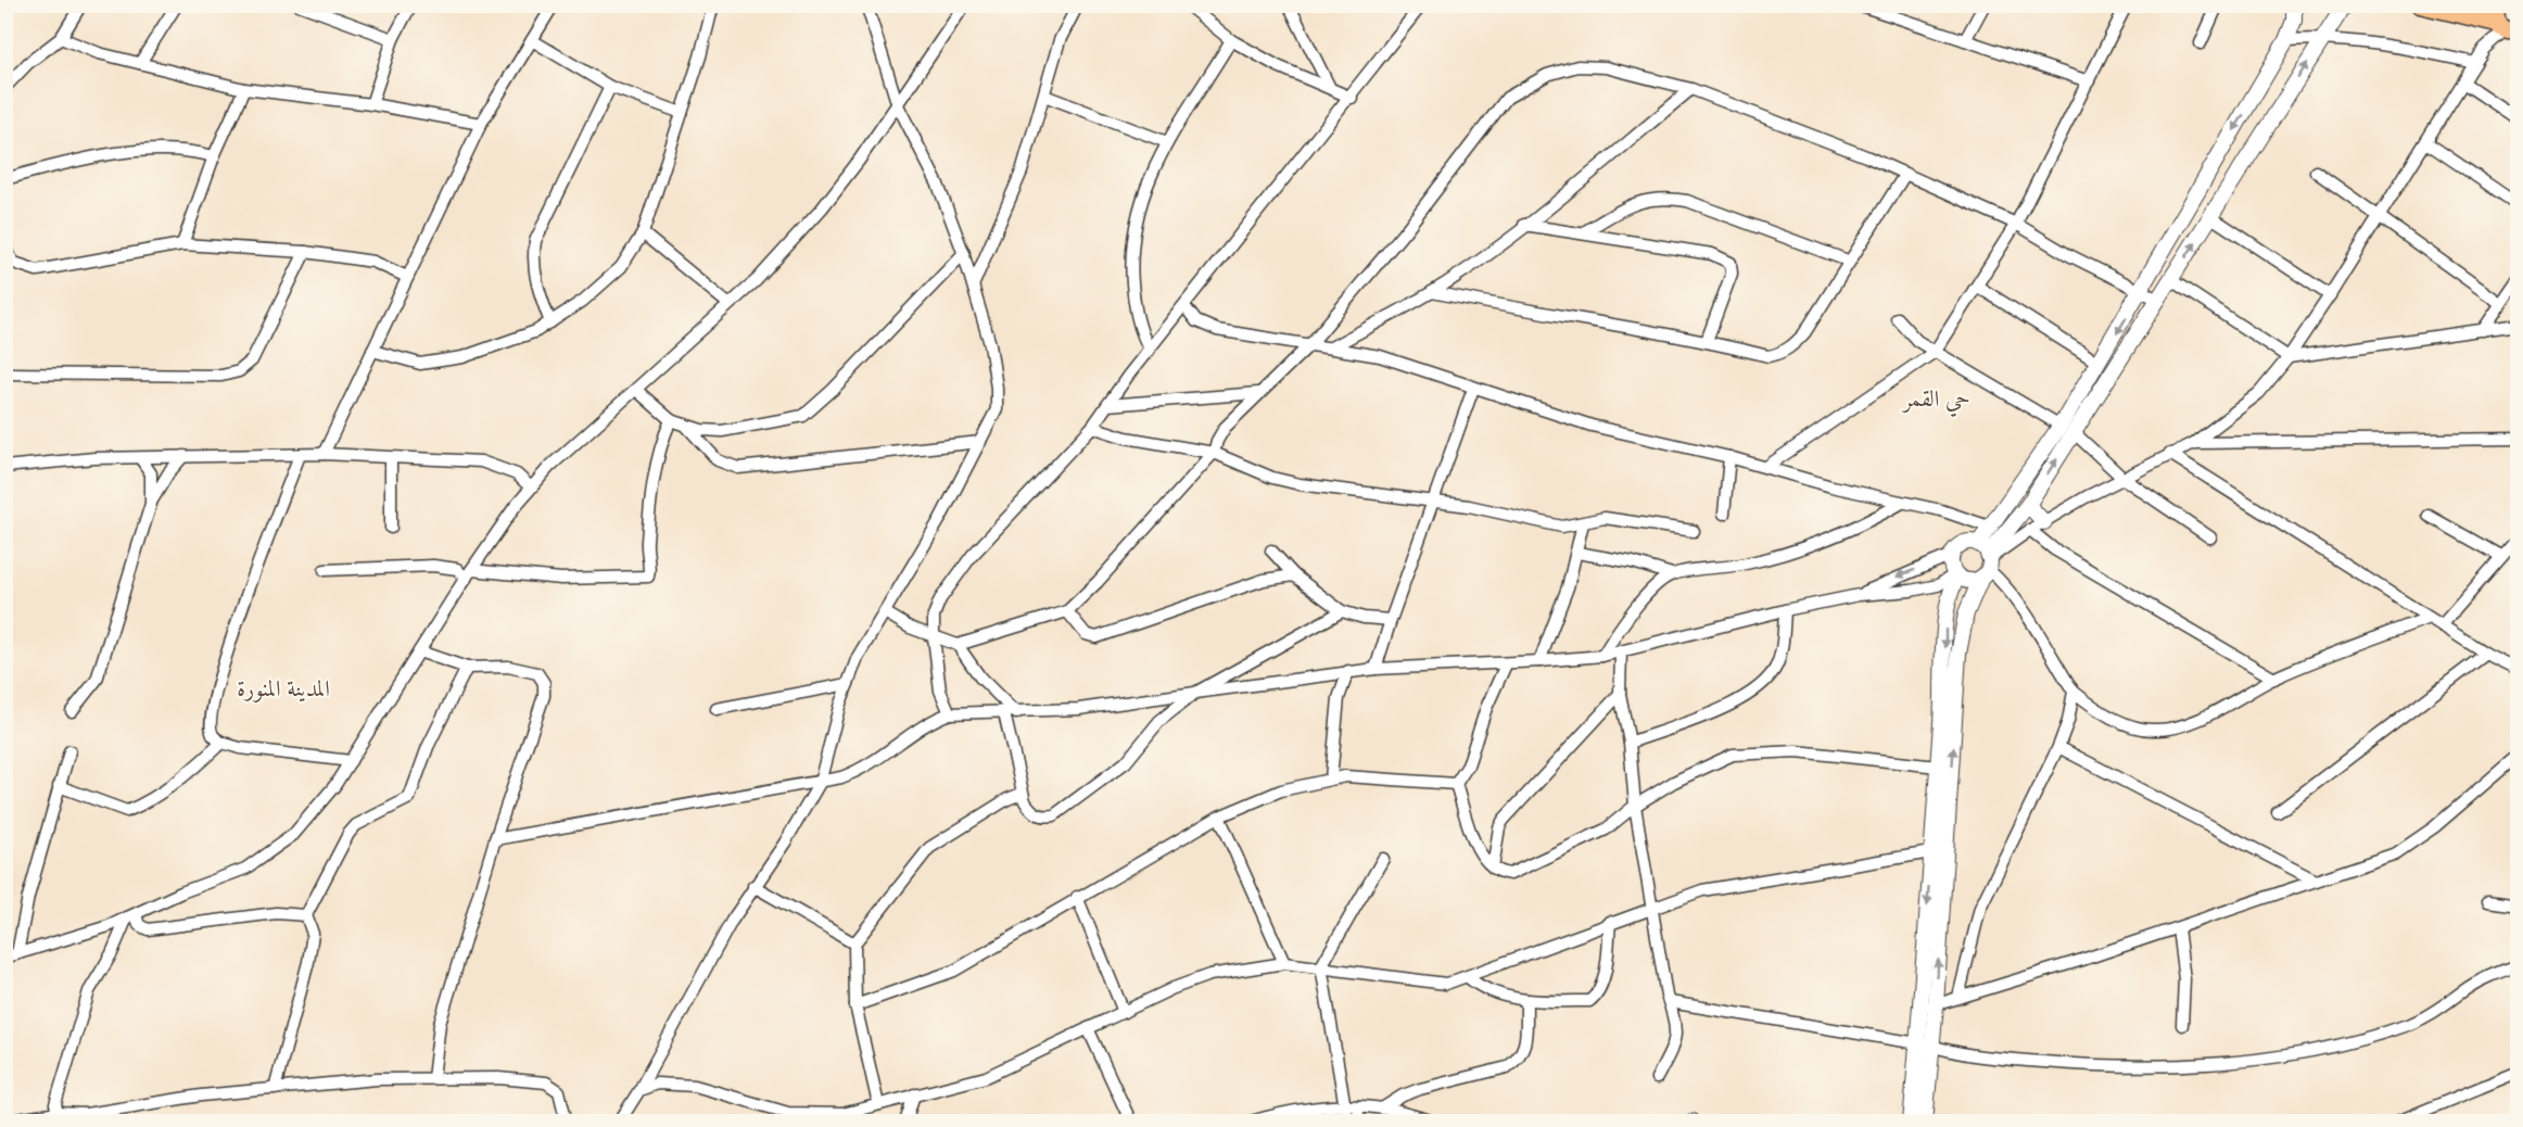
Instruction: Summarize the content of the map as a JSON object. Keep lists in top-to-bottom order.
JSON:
{
  "districts": ["حي القمر", "المدينة المنورة"]
}
